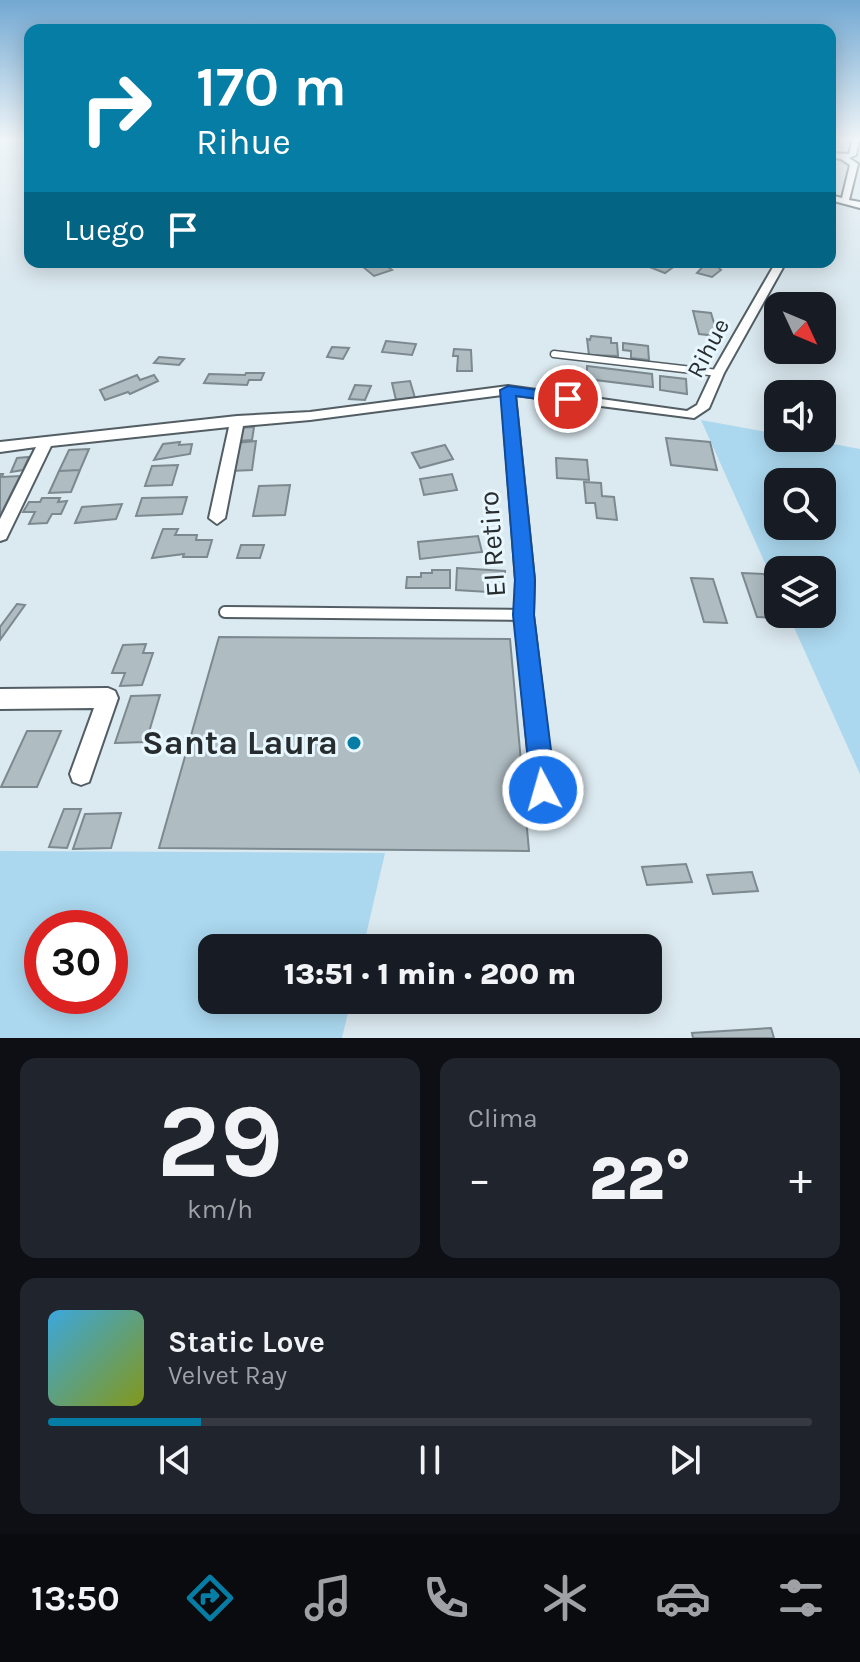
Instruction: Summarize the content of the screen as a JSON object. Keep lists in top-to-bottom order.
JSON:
{
  "streets": {
    "street": ["Rihue", "El Retiro"]
  },
  "crossings": [
    ["Rihue", "El Retiro"]
  ],
  "places": ["Santa Laura"],
  "north": "bottom right",
  "page": {
    "turn": ["170 m", "Rihue"],
    "then": "Luego",
    "limit": "30",
    "trip": "13:51 · 1 min · 200 m",
    "tile": [
      ["29", "km/h"],
      "Clima"
    ],
    "heat": ["−", "22°", "+"],
    "song": ["Static Love", "Velvet Ray"],
    "tabs": "13:50"
  }
}
